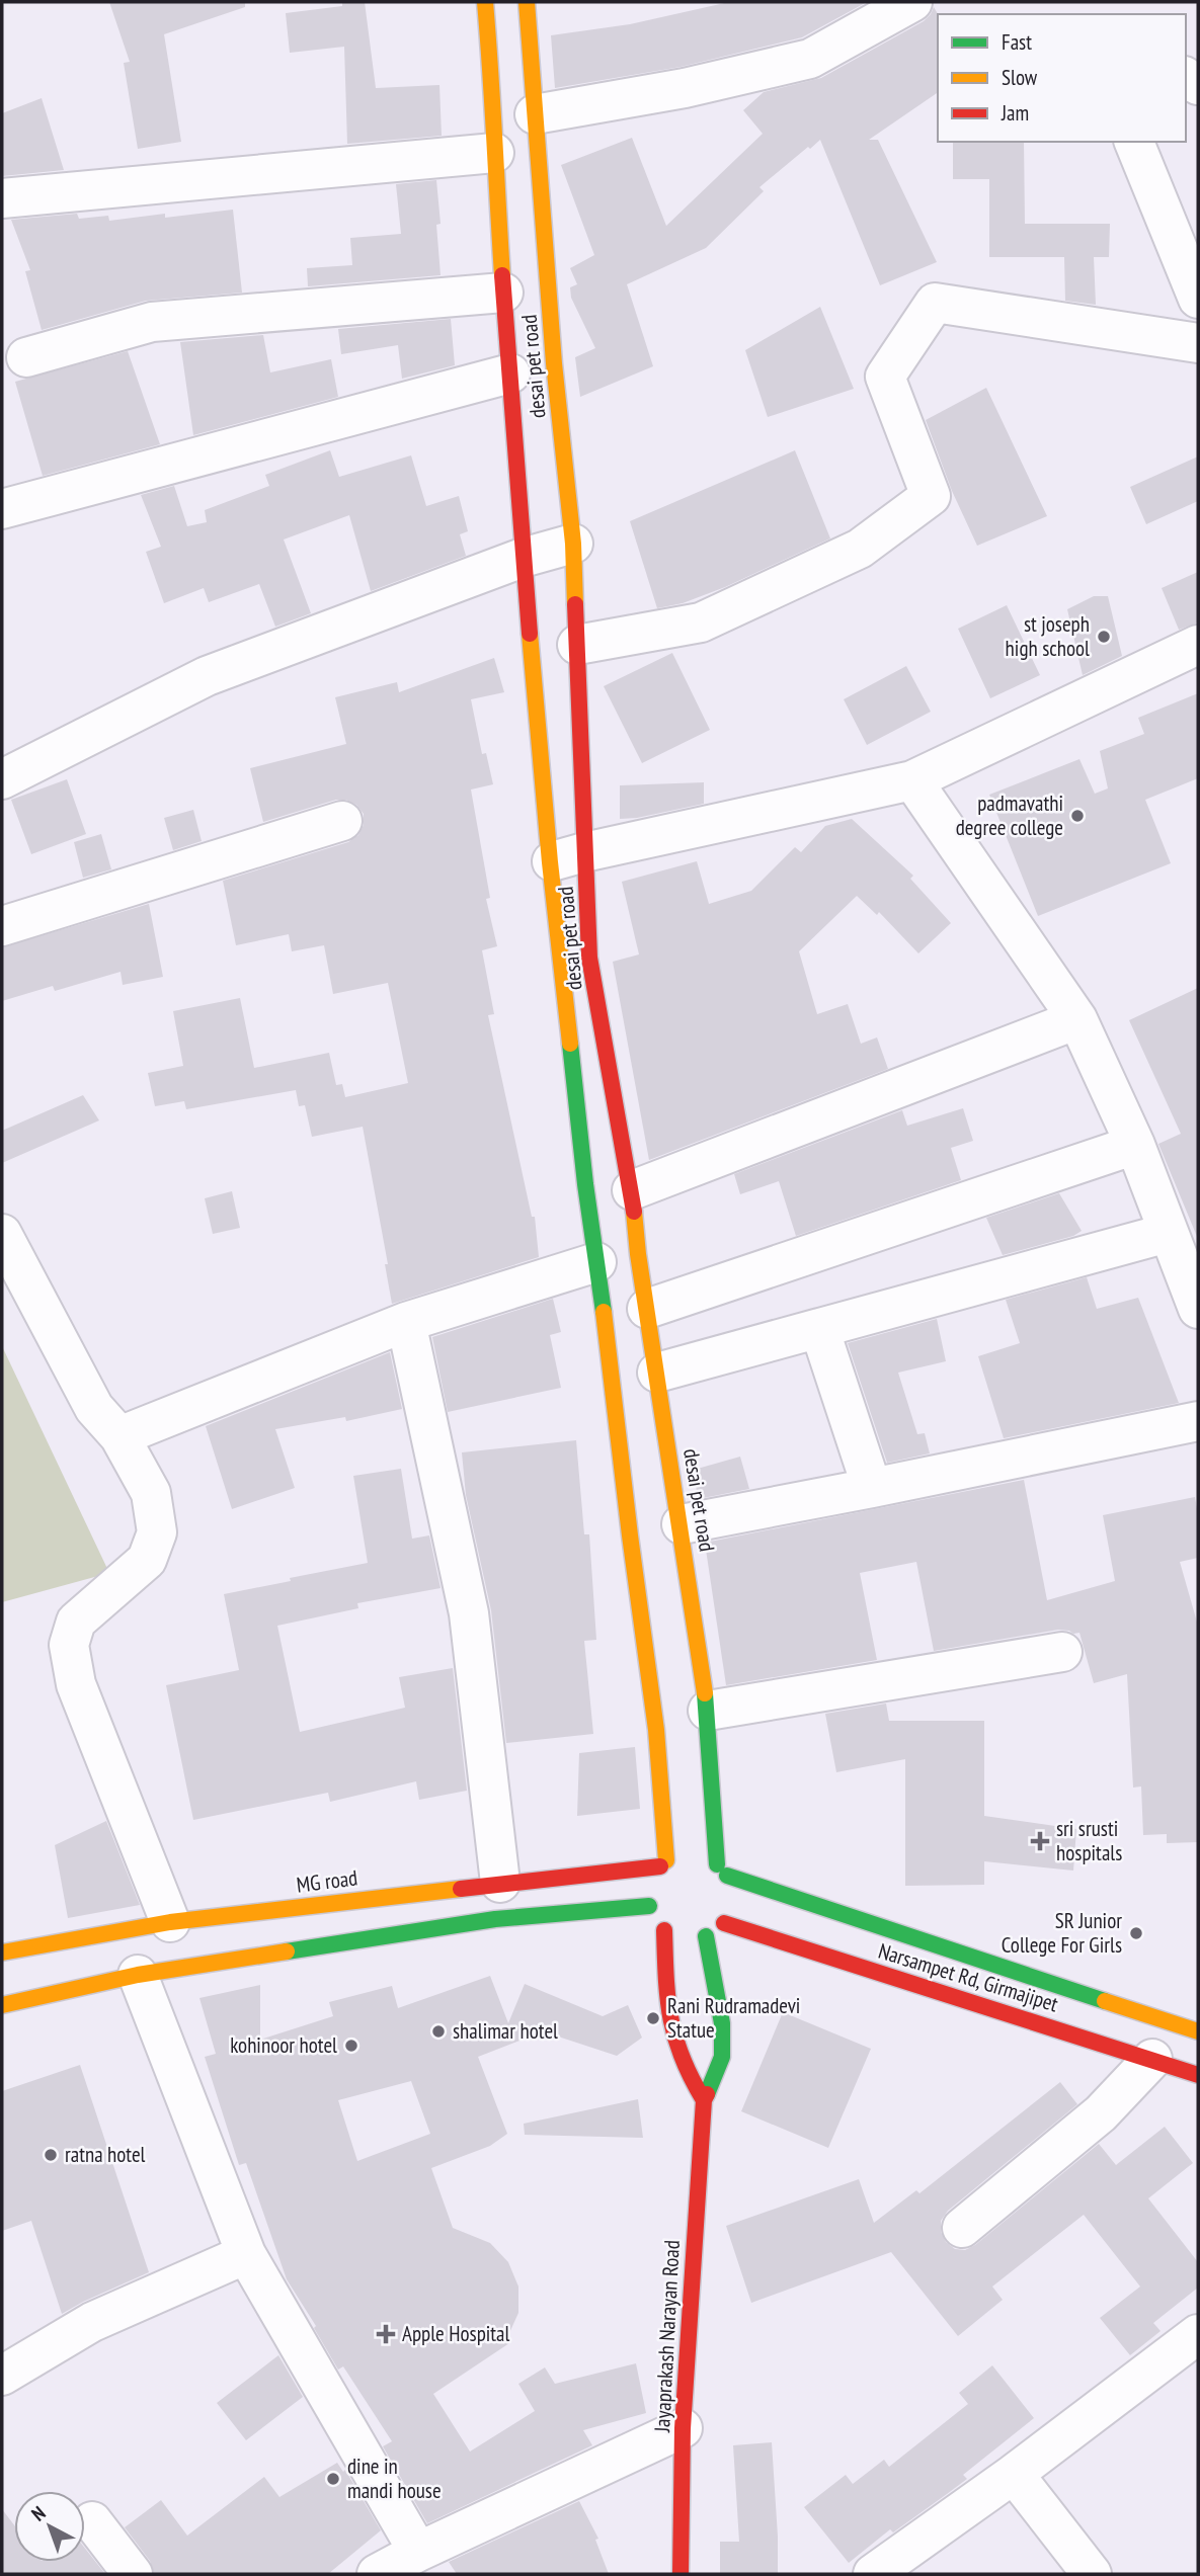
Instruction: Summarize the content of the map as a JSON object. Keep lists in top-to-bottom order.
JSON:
{
  "streets": {
    "street": [
      "desai pet road",
      "MG road",
      "Narsampet Rd, Girmajipet",
      "Jayaprakash Narayan Road"
    ]
  },
  "crossings": [
    ["desai pet road", "MG road"],
    ["desai pet road", "Narsampet Rd, Girmajipet"]
  ],
  "places": {
    "other": [
      "st joseph high school",
      "padmavathi degree college",
      "SR Junior College For Girls",
      "Rani Rudramadevi Statue",
      "shalimar hotel",
      "kohinoor hotel",
      "ratna hotel",
      "dine in mandi house"
    ],
    "health": ["sri srusti hospitals", "Apple Hospital"]
  },
  "legend": ["Fast", "Slow", "Jam"],
  "north": "top left"
}
